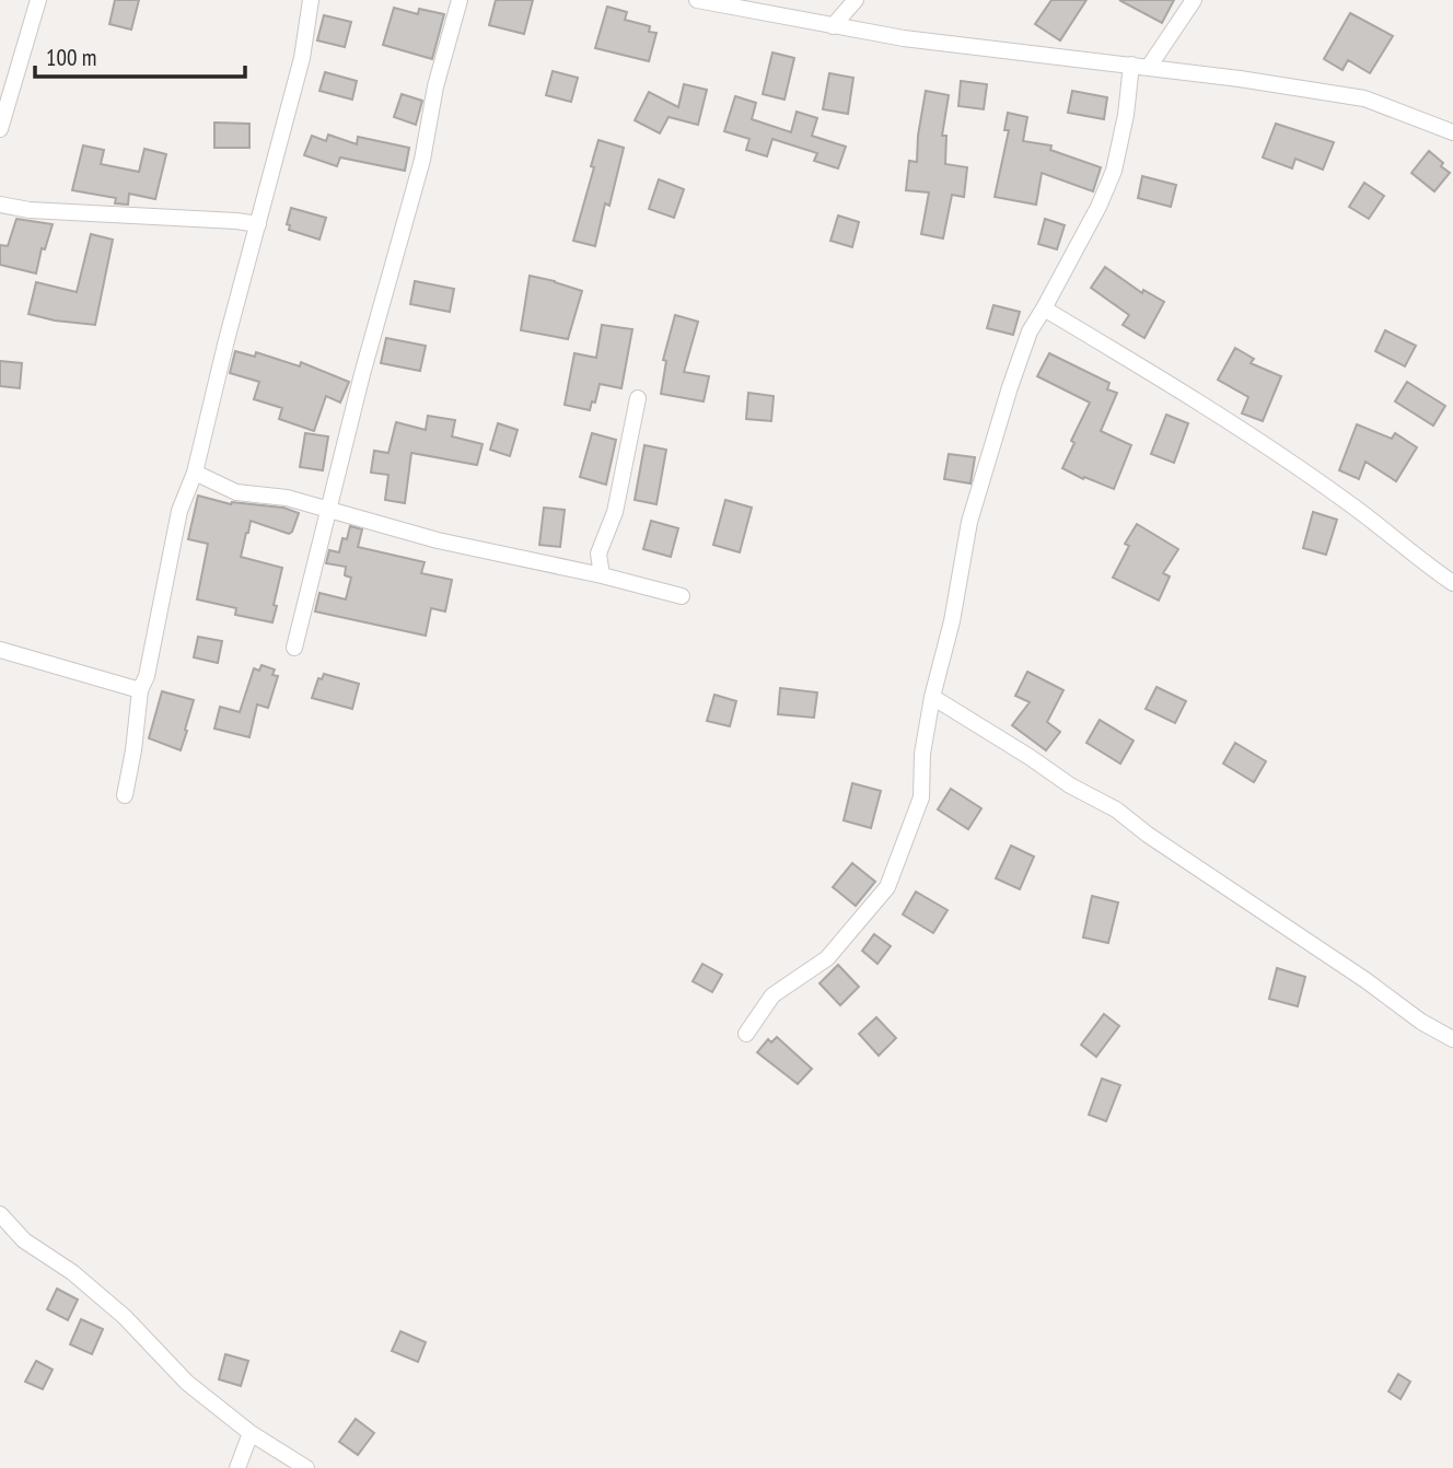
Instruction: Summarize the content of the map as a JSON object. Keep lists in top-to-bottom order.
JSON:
{
  "scale_bar": "100 m"
}
